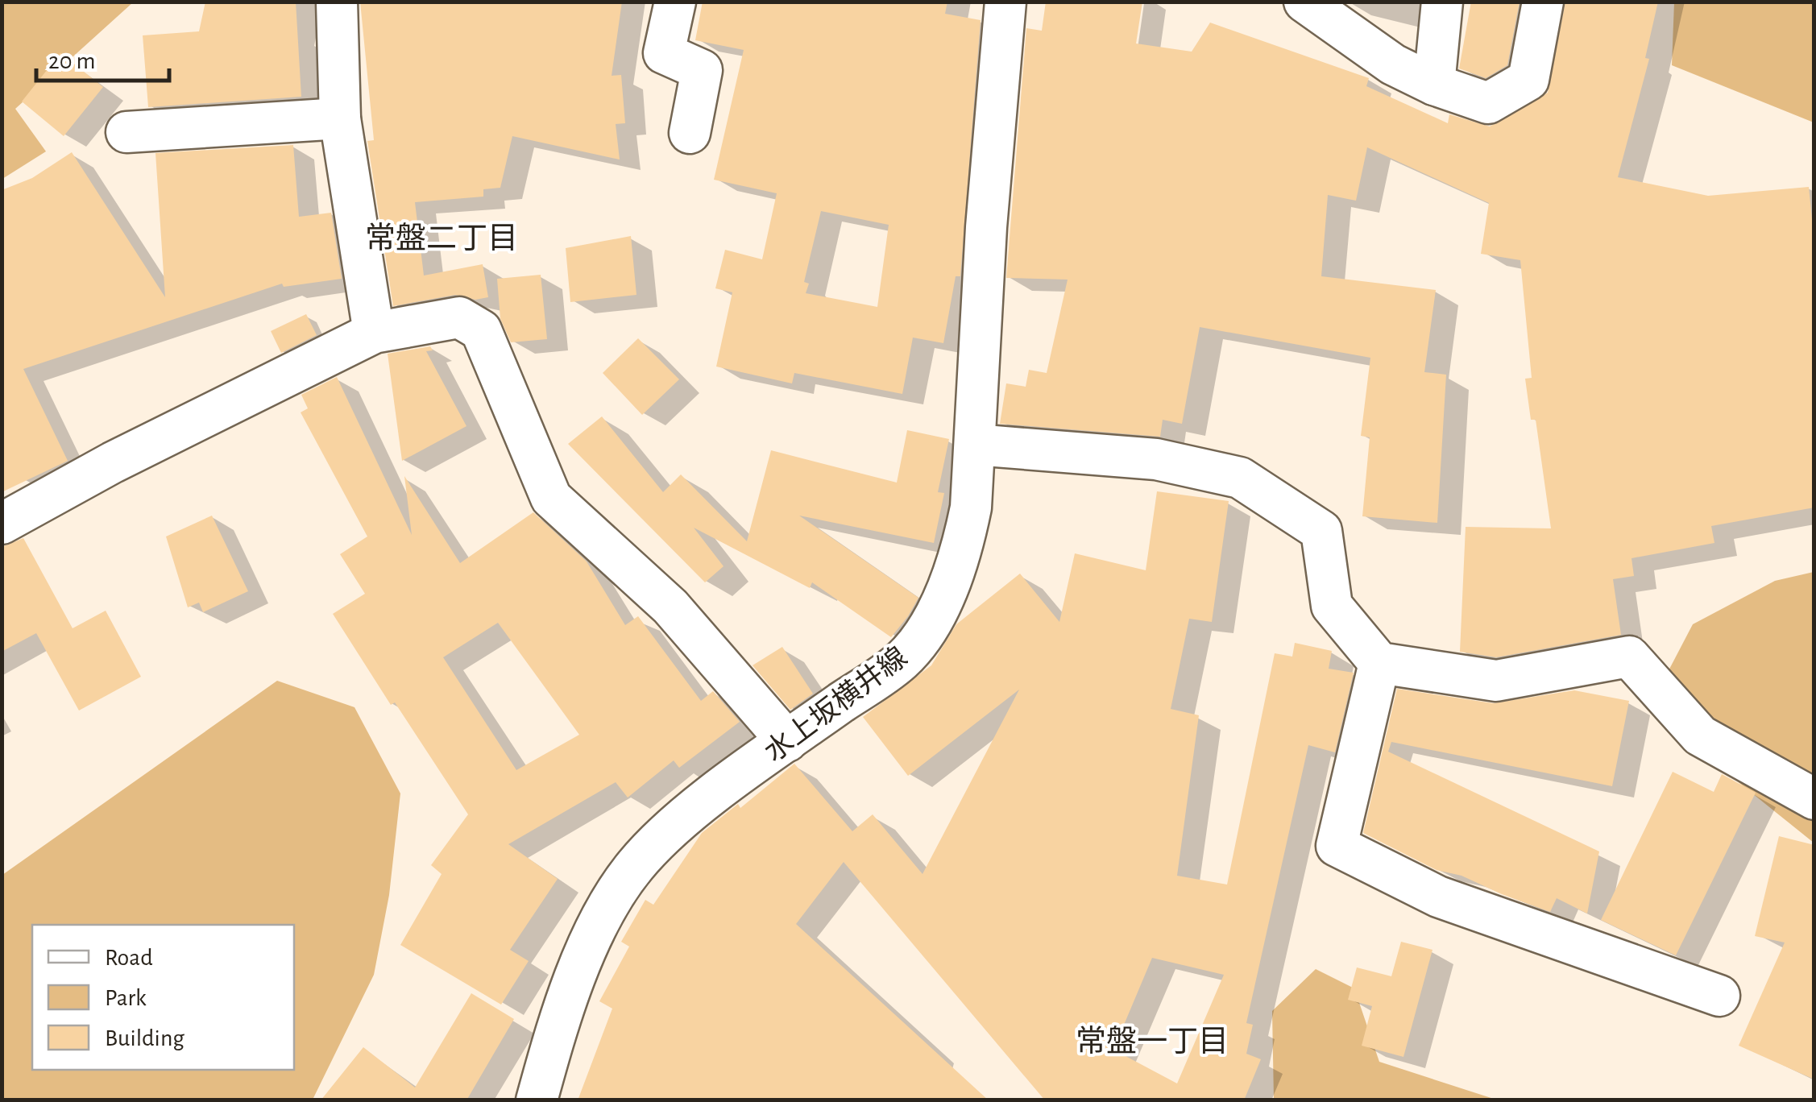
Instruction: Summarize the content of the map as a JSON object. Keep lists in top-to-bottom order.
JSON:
{
  "streets": {
    "street": ["水上坂横井線"]
  },
  "districts": ["常盤二丁目", "常盤一丁目"],
  "legend": ["Road", "Park", "Building"],
  "scale_bar": "20 m"
}
